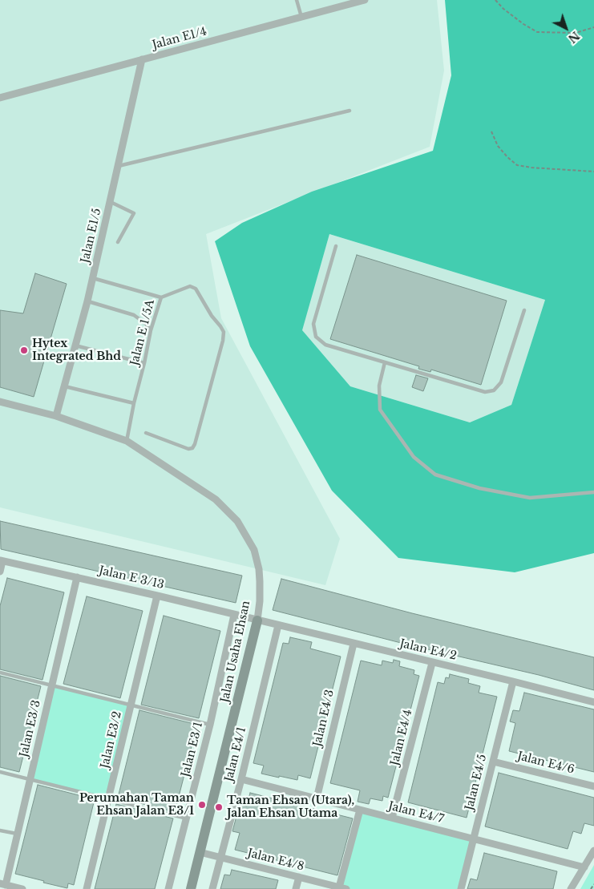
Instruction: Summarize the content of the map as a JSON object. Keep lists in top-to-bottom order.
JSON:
{
  "streets": {
    "street": [
      "Jalan E1/4",
      "Jalan E1/5",
      "Jalan E 3/13",
      "Jalan E4/2",
      "Jalan Usaha Ehsan",
      "Jalan E4/3",
      "Jalan E3/3",
      "Jalan E4/4",
      "Jalan E3/2",
      "Jalan E3/1",
      "Jalan E4/1",
      "Jalan E4/6",
      "Jalan E4/5",
      "Jalan E4/7",
      "Jalan E4/8"
    ],
    "lane": ["Jalan E 1/5A"]
  },
  "crossings": [
    ["Jalan E1/4", "Jalan E1/5"],
    ["Jalan E1/5", "Jalan E 1/5A"],
    ["Jalan E1/5", "Jalan Usaha Ehsan"],
    ["Jalan E 1/5A", "Jalan Usaha Ehsan"],
    ["Jalan E 3/13", "Jalan E4/2"],
    ["Jalan E 3/13", "Jalan Usaha Ehsan"],
    ["Jalan E 3/13", "Jalan E3/3"],
    ["Jalan E 3/13", "Jalan E3/2"],
    ["Jalan E 3/13", "Jalan E3/1"],
    ["Jalan E4/2", "Jalan Usaha Ehsan"],
    ["Jalan E4/2", "Jalan E4/3"],
    ["Jalan E4/2", "Jalan E4/4"],
    ["Jalan E4/2", "Jalan E4/1"],
    ["Jalan E4/2", "Jalan E4/5"],
    ["Jalan Usaha Ehsan", "Jalan E4/8"],
    ["Jalan E4/3", "Jalan E4/7"],
    ["Jalan E4/4", "Jalan E4/7"],
    ["Jalan E4/1", "Jalan E4/7"],
    ["Jalan E4/1", "Jalan E4/8"],
    ["Jalan E4/6", "Jalan E4/5"],
    ["Jalan E4/5", "Jalan E4/7"]
  ],
  "places": ["Hytex Integrated Bhd", "Perumahan Taman Ehsan Jalan E3/1", "Taman Ehsan (Utara), Jalan Ehsan Utama"],
  "north": "bottom right"
}
